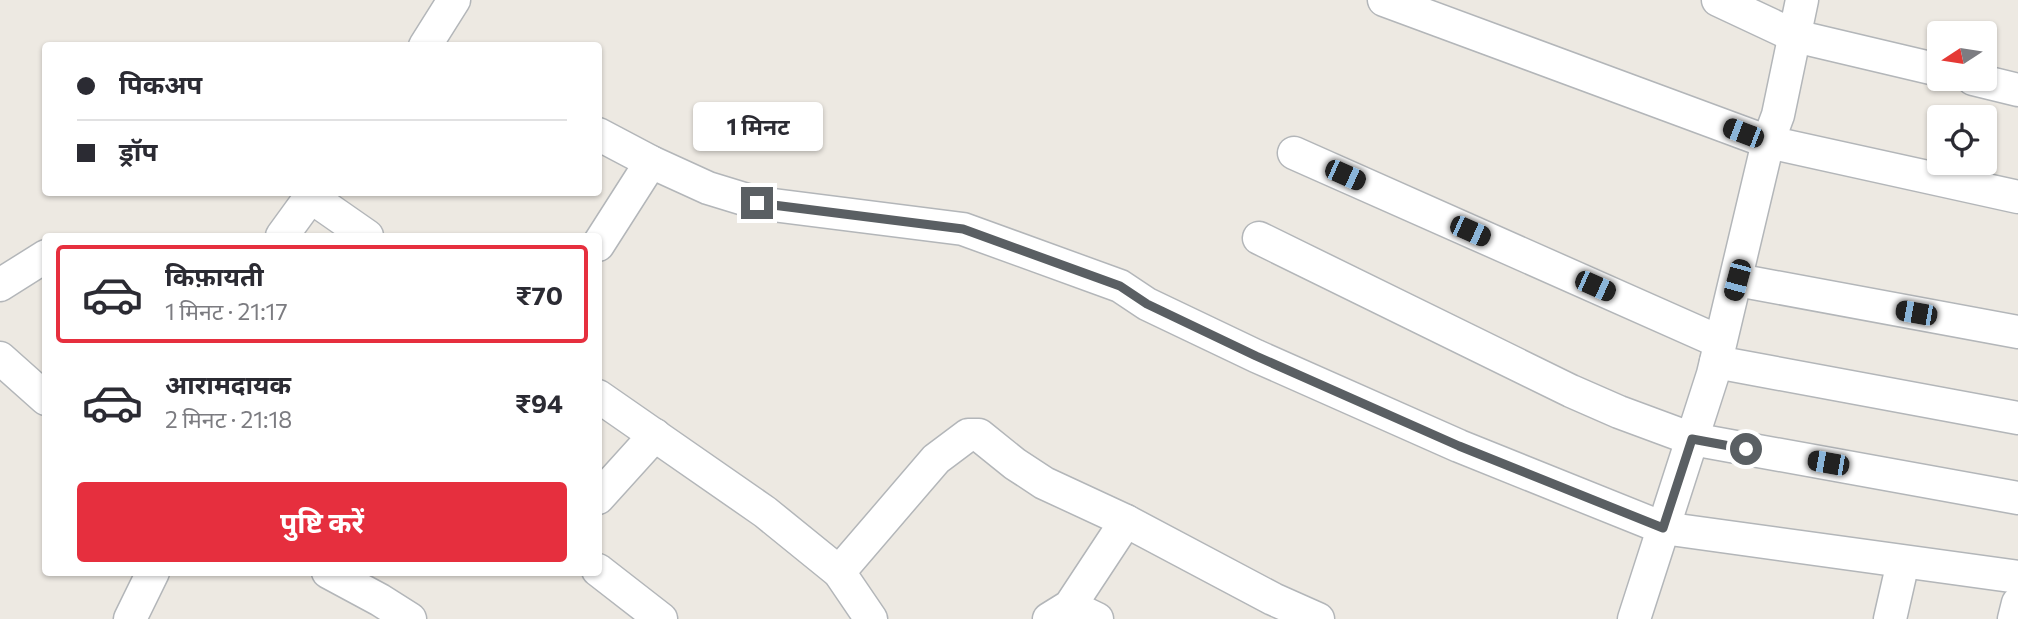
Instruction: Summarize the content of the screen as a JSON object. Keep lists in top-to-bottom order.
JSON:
{
  "north": "left",
  "page": {
    "banner": ["पिकअप", "ड्रॉप"],
    "bubble": "1 मिनट",
    "list": [
      {
        "name": "किफ़ायती",
        "note": "1 मिनट · 21:17",
        "value": "₹70"
      },
      {
        "name": "आरामदायक",
        "note": "2 मिनट · 21:18",
        "value": "₹94"
      }
    ],
    "buttons": "पुष्टि करें"
  }
}
